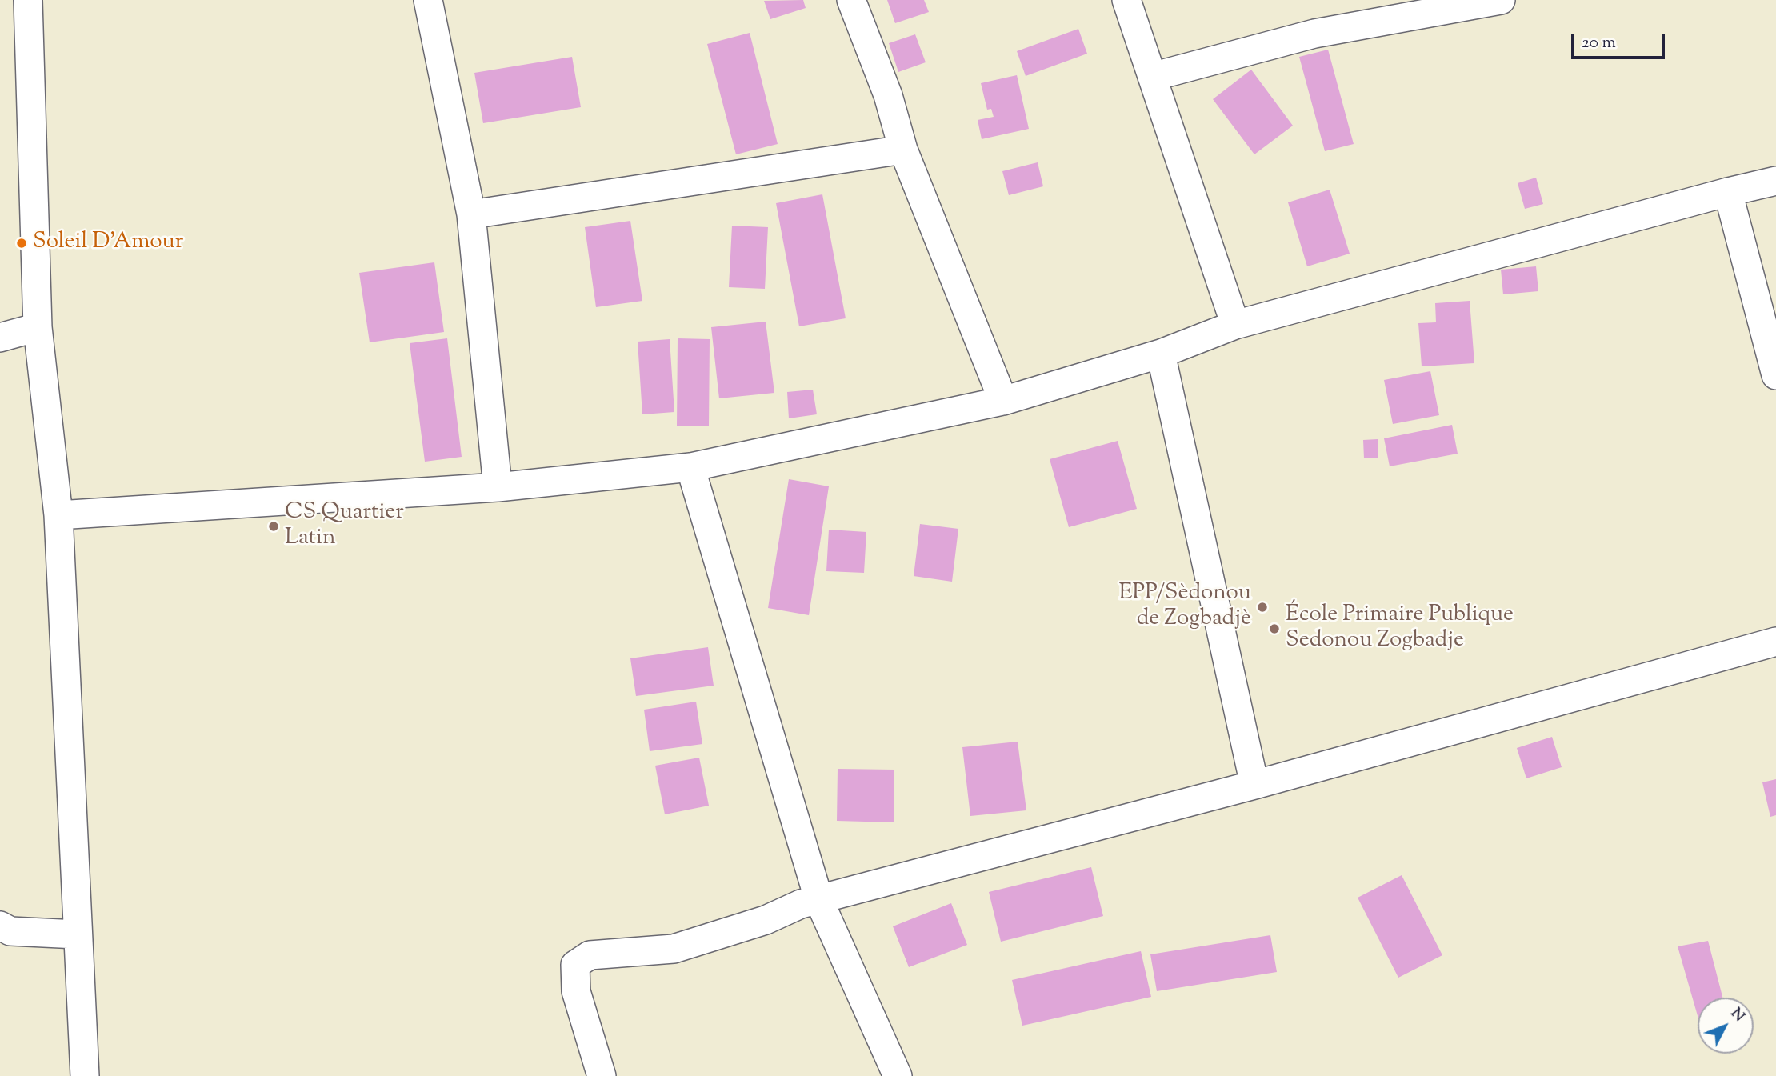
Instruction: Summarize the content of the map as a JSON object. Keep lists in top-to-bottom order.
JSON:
{
  "places": [
    "Soleil D'Amour",
    "CS Quartier Latin",
    "EPP/Sèdonou de Zogbadjè",
    "École Primaire Publique Sedonou Zogbadje"
  ],
  "scale_bar": "20 m",
  "north": "top right"
}
